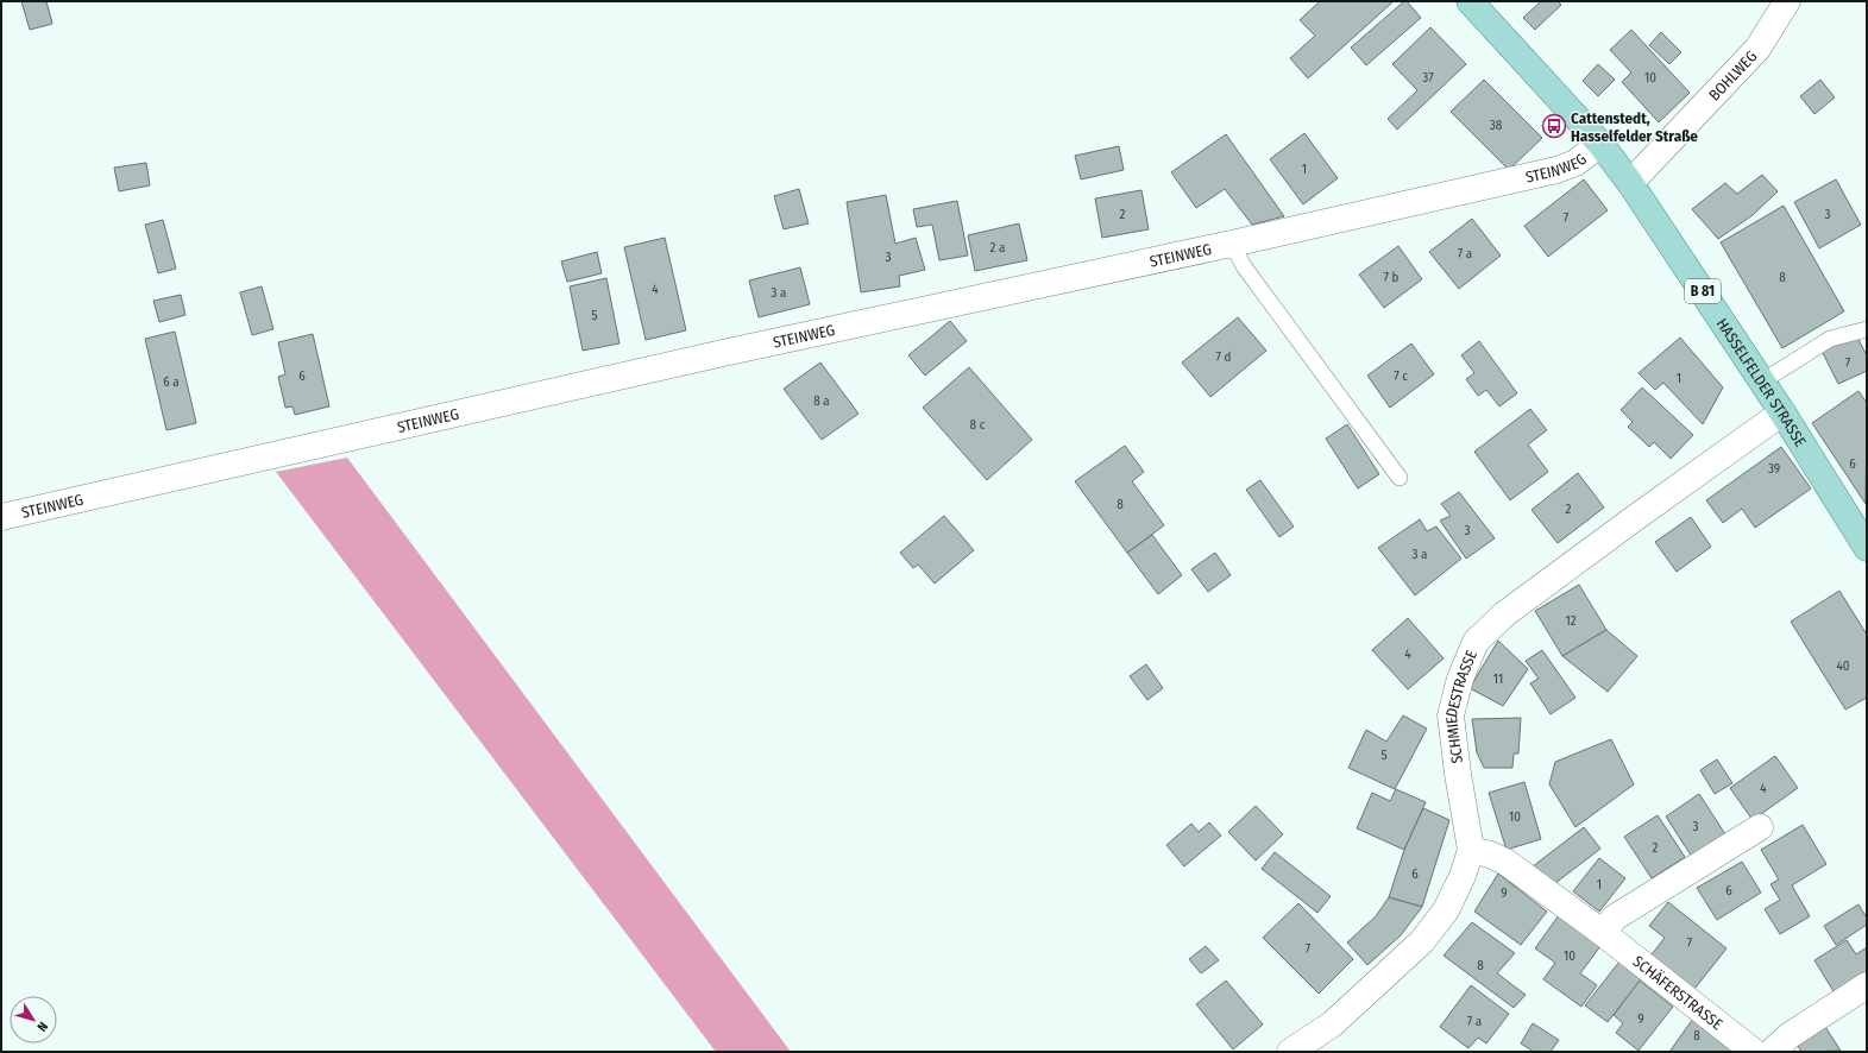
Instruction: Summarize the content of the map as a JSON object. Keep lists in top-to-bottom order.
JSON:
{
  "streets": {
    "main road": ["B 81", "HASSELFELDER STRASSE"],
    "street": [
      "BOHLWEG",
      "STEINWEG",
      "SCHMIEDESTRASSE",
      "SCHÄFERSTRASSE"
    ]
  },
  "crossings": [
    ["BOHLWEG", "HASSELFELDER STRASSE"],
    ["STEINWEG", "HASSELFELDER STRASSE"],
    ["HASSELFELDER STRASSE", "SCHMIEDESTRASSE"],
    ["SCHMIEDESTRASSE", "SCHÄFERSTRASSE"]
  ],
  "places": {
    "bus stop": ["Cattenstedt, Hasselfelder Straße"]
  },
  "house_numbers": [
    "37",
    "10",
    "38",
    "1",
    "2",
    "3",
    "7",
    "2 a",
    "7 a",
    "3",
    "7 b",
    "8",
    "4",
    "3 a",
    "5",
    "7 d",
    "7",
    "6",
    "7 c",
    "1",
    "6 a",
    "8 a",
    "8 c",
    "6",
    "39",
    "8",
    "2",
    "3",
    "3 a",
    "12",
    "4",
    "40",
    "11",
    "5",
    "4",
    "10",
    "3",
    "2",
    "6",
    "1",
    "6",
    "9",
    "7",
    "7",
    "10",
    "8",
    "9",
    "7 a",
    "8"
  ],
  "north": "bottom right"
}
